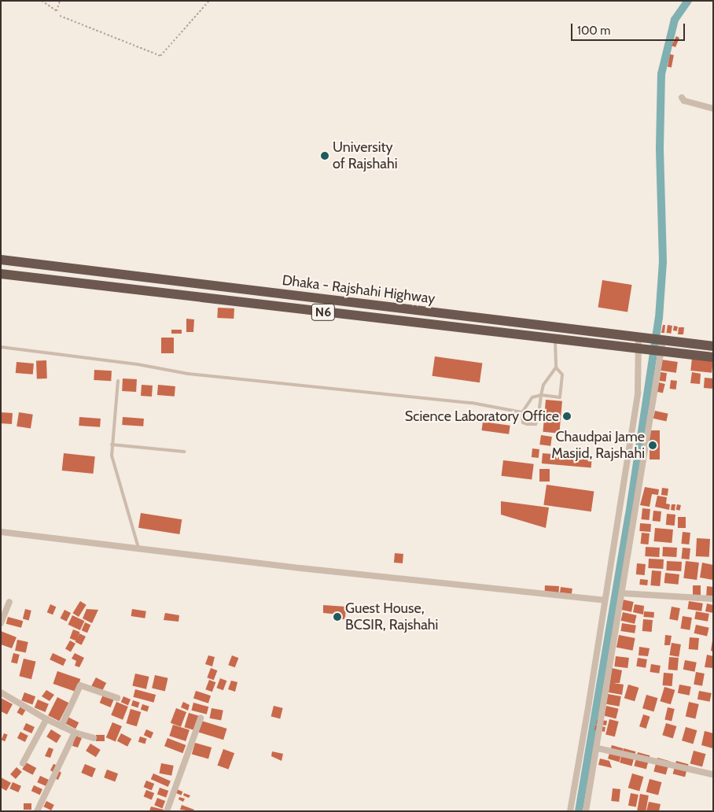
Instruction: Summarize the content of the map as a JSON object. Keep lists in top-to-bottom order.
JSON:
{
  "streets": {
    "highway": ["Dhaka - Rajshahi Highway", "N6"]
  },
  "places": [
    "University of Rajshahi",
    "Science Laboratory Office",
    "Chaudpai Jame Masjid, Rajshahi",
    "Guest House, BCSIR, Rajshahi"
  ],
  "scale_bar": "100 m"
}
